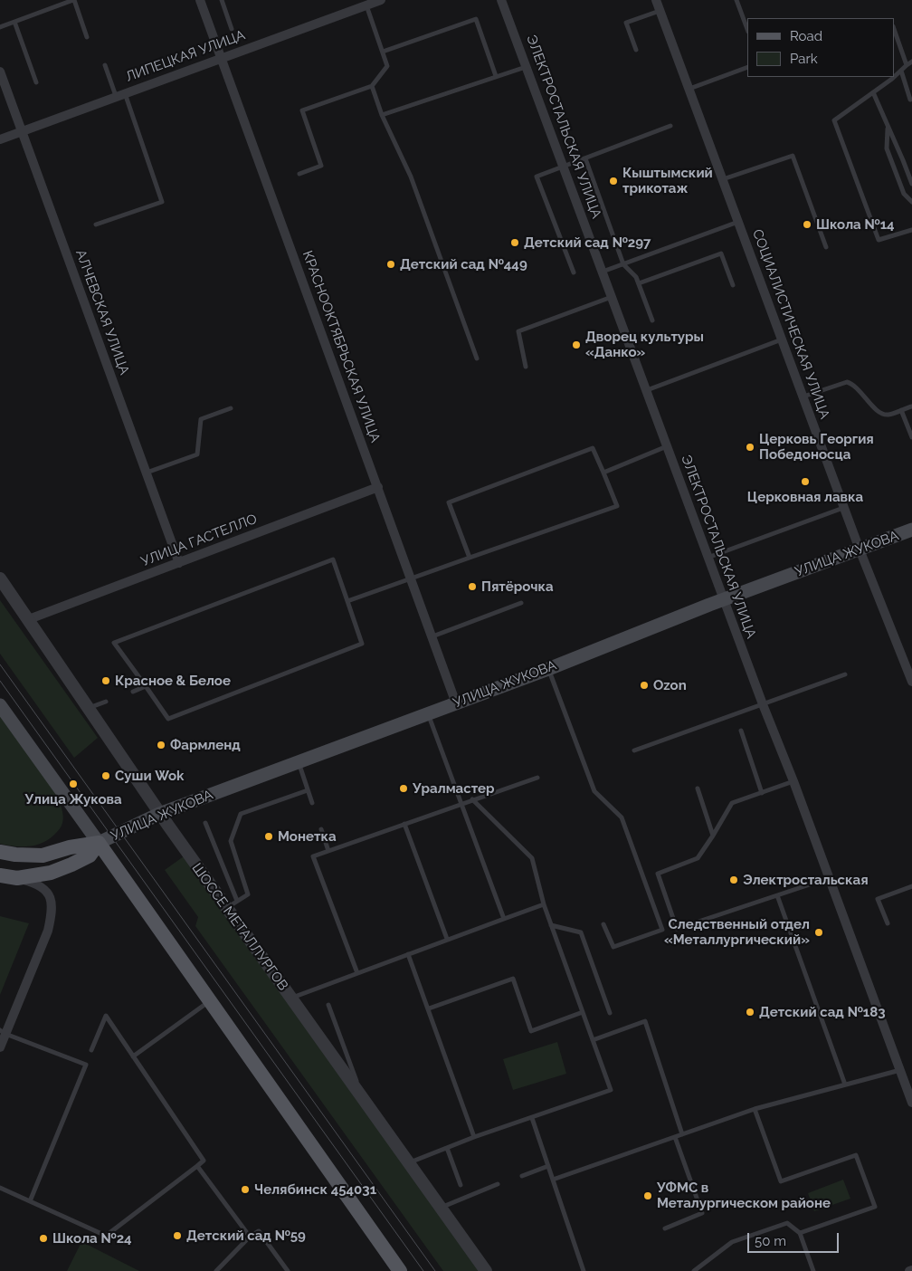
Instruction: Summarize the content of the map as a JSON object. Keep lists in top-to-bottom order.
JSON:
{
  "streets": {
    "main road": ["УЛИЦА ЖУКОВА"],
    "street": [
      "ЛИПЕЦКАЯ УЛИЦА",
      "ЭЛЕКТРОСТАЛЬСКАЯ УЛИЦА",
      "АЛЧЕВСКАЯ УЛИЦА",
      "СОЦИАЛИСТИЧЕСКАЯ УЛИЦА",
      "КРАСНООКТЯБРЬСКАЯ УЛИЦА",
      "УЛИЦА ГАСТЕЛЛО",
      "ШОССЕ МЕТАЛЛУРГОВ"
    ]
  },
  "crossings": [
    ["ЛИПЕЦКАЯ УЛИЦА", "АЛЧЕВСКАЯ УЛИЦА"],
    ["ЛИПЕЦКАЯ УЛИЦА", "КРАСНООКТЯБРЬСКАЯ УЛИЦА"],
    ["ЭЛЕКТРОСТАЛЬСКАЯ УЛИЦА", "УЛИЦА ЖУКОВА"],
    ["АЛЧЕВСКАЯ УЛИЦА", "УЛИЦА ГАСТЕЛЛО"],
    ["СОЦИАЛИСТИЧЕСКАЯ УЛИЦА", "УЛИЦА ЖУКОВА"],
    ["КРАСНООКТЯБРЬСКАЯ УЛИЦА", "УЛИЦА ГАСТЕЛЛО"],
    ["КРАСНООКТЯБРЬСКАЯ УЛИЦА", "УЛИЦА ЖУКОВА"],
    ["УЛИЦА ГАСТЕЛЛО", "ШОССЕ МЕТАЛЛУРГОВ"],
    ["УЛИЦА ЖУКОВА", "ШОССЕ МЕТАЛЛУРГОВ"]
  ],
  "places": [
    "Кыштымский трикотаж",
    "Школа №14",
    "Детский сад №297",
    "Детский сад №449",
    "Дворец культуры «Данко»",
    "Церковь Георгия Победоносца",
    "Церковная лавка",
    "Пятёрочка",
    "Красное & Белое",
    "Ozon",
    "Фармленд",
    "Суши Wok",
    "Улица Жукова",
    "Уралмастер",
    "Монетка",
    "Электростальская",
    "Следственный отдел «Металлургический»",
    "Детский сад №183",
    "Челябинск 454031",
    "УФМС в Металургическом районе",
    "Детский сад №59",
    "Школа №24"
  ],
  "legend": ["Road", "Park"],
  "scale_bar": "50 m"
}
